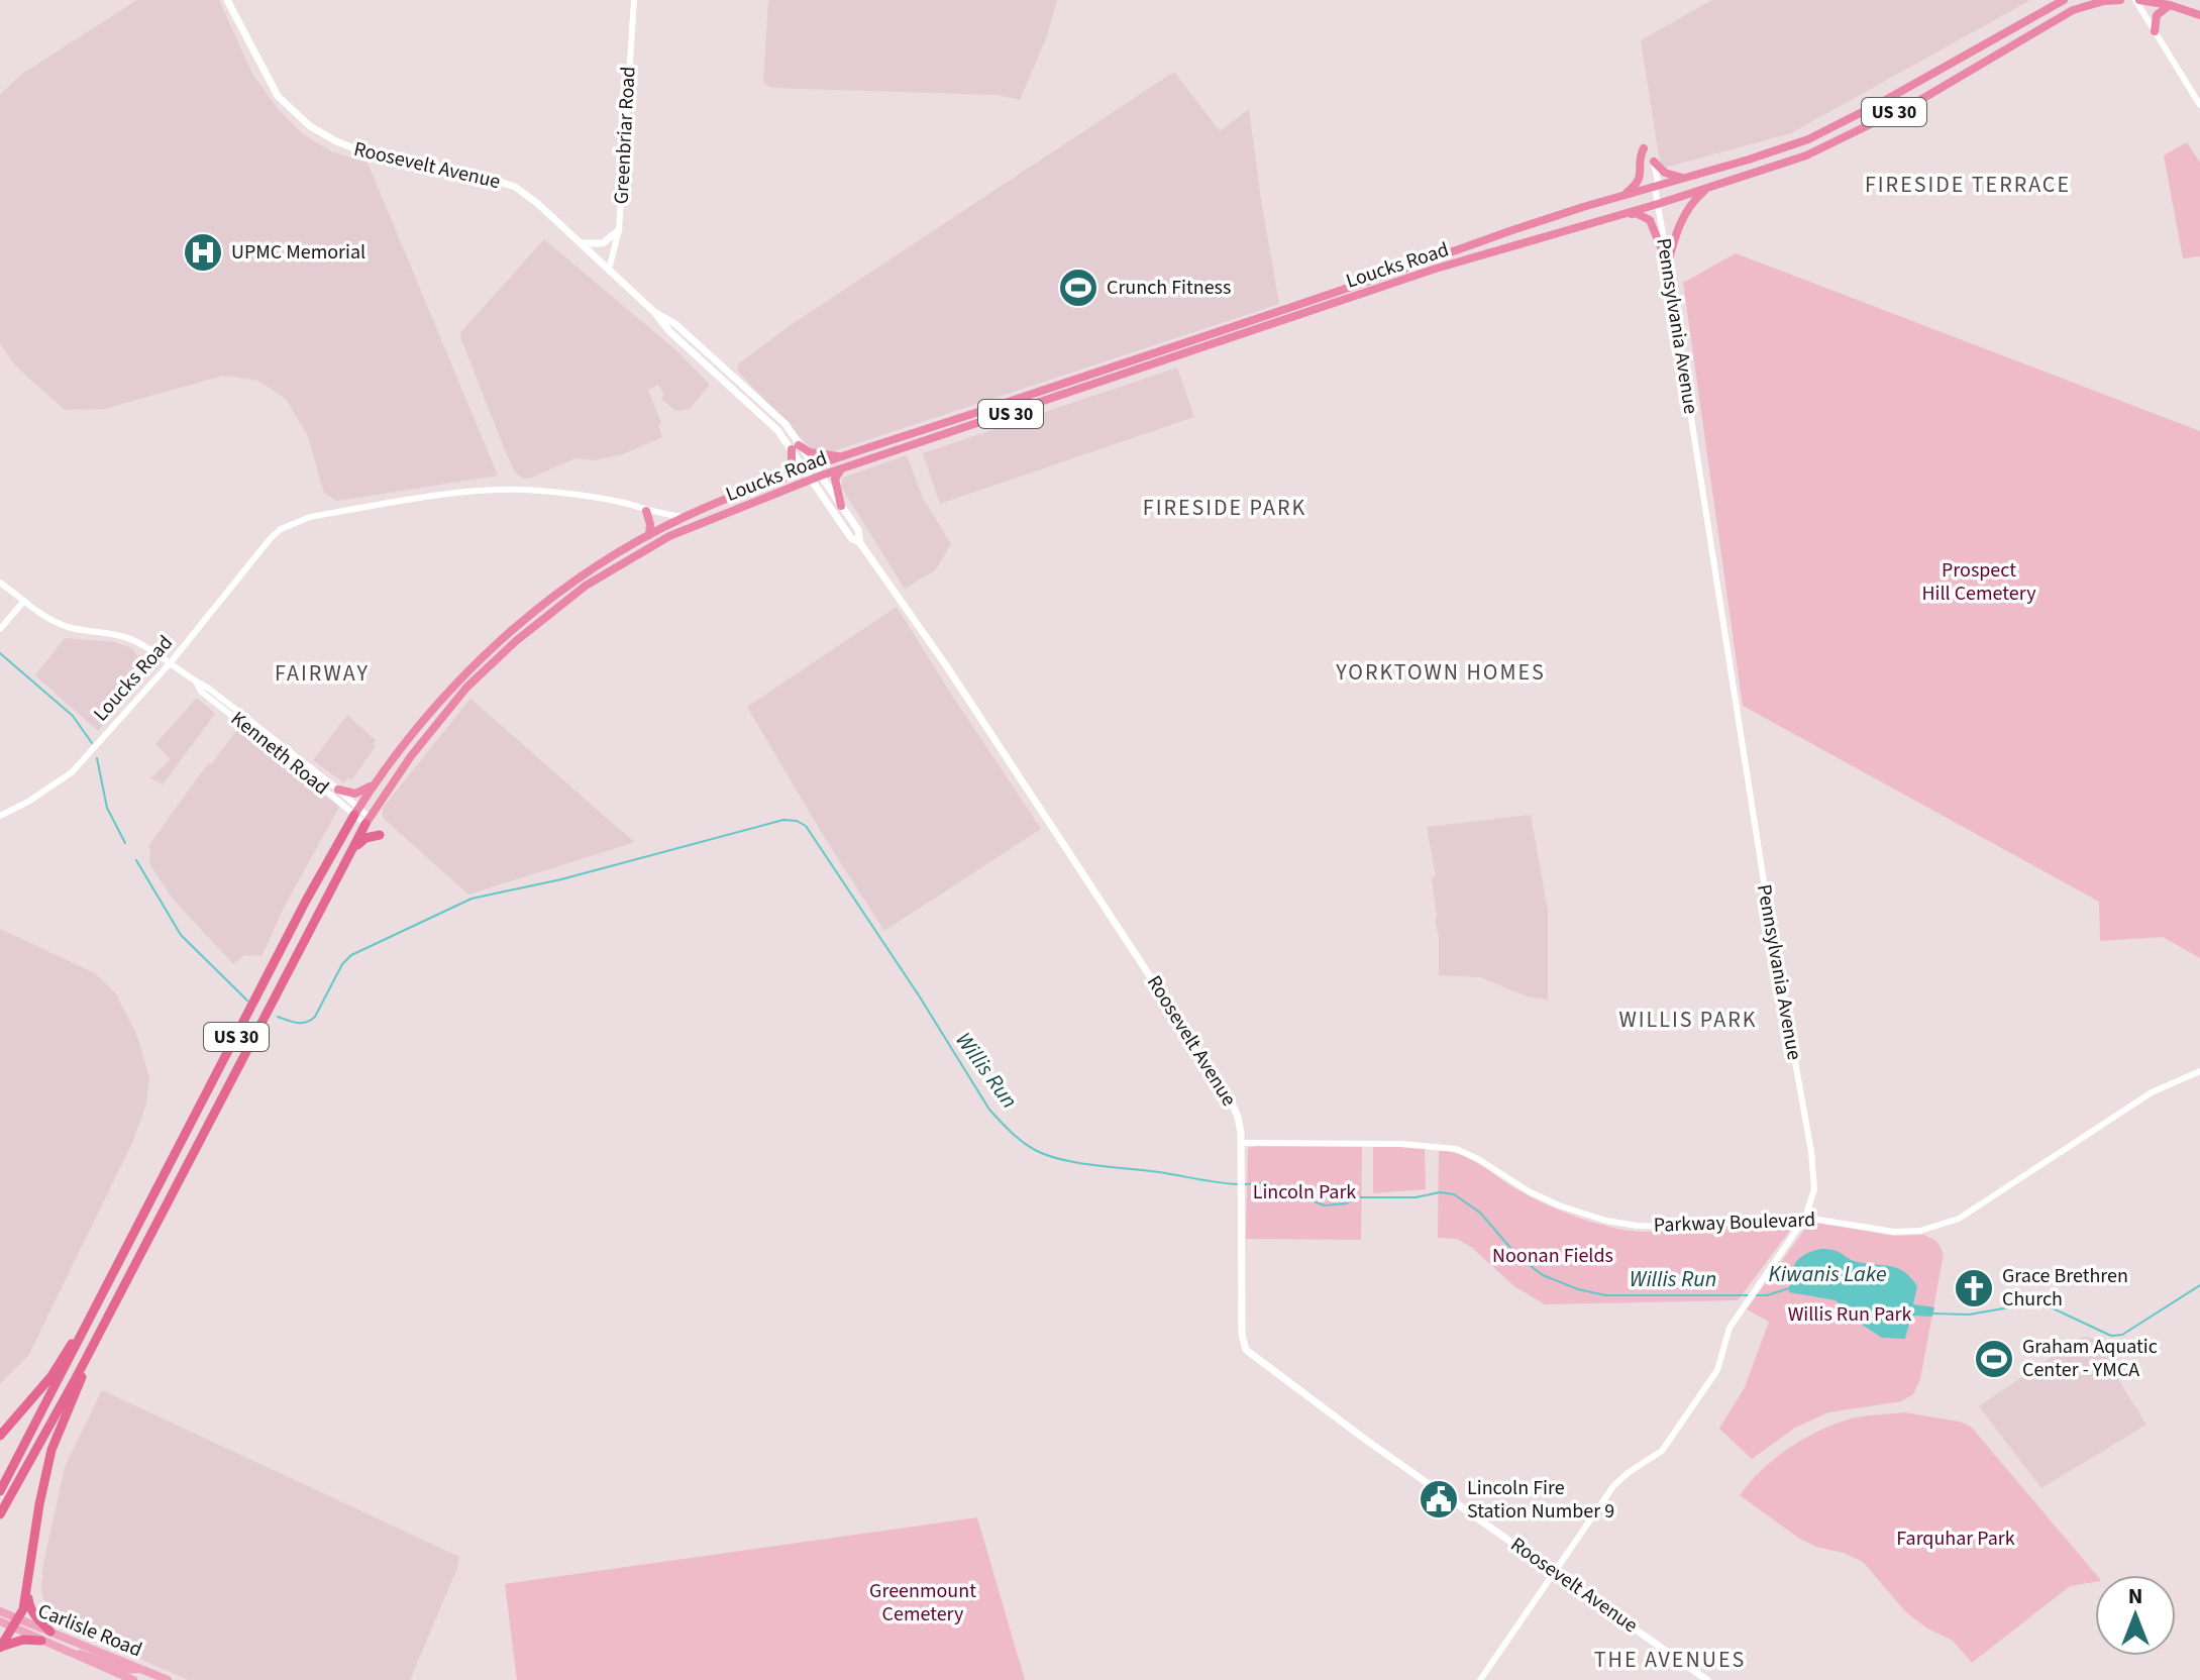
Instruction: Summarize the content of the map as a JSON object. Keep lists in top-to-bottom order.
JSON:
{
  "streets": {
    "highway": ["US 30", "Loucks Road"],
    "main road": ["Roosevelt Avenue", "Carlisle Road"],
    "street": [
      "Greenbriar Road",
      "Pennsylvania Avenue",
      "Kenneth Road",
      "Parkway Boulevard"
    ]
  },
  "crossings": [
    ["US 30", "Loucks Road"],
    ["US 30", "Kenneth Road"],
    ["Greenbriar Road", "Roosevelt Avenue"],
    ["Roosevelt Avenue", "Loucks Road"],
    ["Roosevelt Avenue", "Pennsylvania Avenue"],
    ["Roosevelt Avenue", "Parkway Boulevard"],
    ["Loucks Road", "Pennsylvania Avenue"],
    ["Loucks Road", "Kenneth Road"],
    ["Pennsylvania Avenue", "Parkway Boulevard"]
  ],
  "districts": [
    "FIRESIDE TERRACE",
    "FIRESIDE PARK",
    "YORKTOWN HOMES",
    "FAIRWAY",
    "WILLIS PARK",
    "THE AVENUES"
  ],
  "water": ["Willis Run", "Kiwanis Lake"],
  "parks": [
    "Prospect Hill Cemetery",
    "Lincoln Park",
    "Noonan Fields",
    "Willis Run Park",
    "Farquhar Park",
    "Greenmount Cemetery"
  ],
  "places": {
    "hospital": ["UPMC Memorial"],
    "sports": ["Crunch Fitness", "Graham Aquatic Center - YMCA"],
    "church": ["Grace Brethren Church"],
    "public building": ["Lincoln Fire Station Number 9"]
  },
  "north": "top"
}
